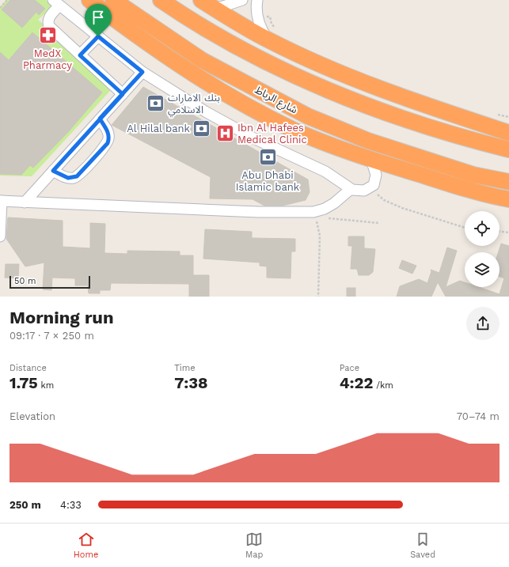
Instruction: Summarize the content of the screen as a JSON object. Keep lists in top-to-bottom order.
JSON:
{
  "streets": {
    "highway": ["شارع الرباط"]
  },
  "places": {
    "pharmacy": ["MedX Pharmacy"],
    "bank": ["بنك الامارات الاسلامي", "Al Hilal bank", "Abu Dhabi Islamic bank"],
    "hospital": ["Ibn Al Hafees Medical Clinic"]
  },
  "scale_bar": "50 m",
  "page": {
    "scale": "50 m",
    "heading": ["Morning run", "09:17 · 7 × 250 m"],
    "stats": [
      ["Distance", "1.75 km"],
      ["Time", "7:38"],
      ["Pace", "4:22 /km"]
    ],
    "chart": ["Elevation", "70–74 m"],
    "list": [
      {
        "name": "250 m",
        "note": "4:33"
      }
    ],
    "tabs": ["Home", "Map", "Saved"]
  }
}
